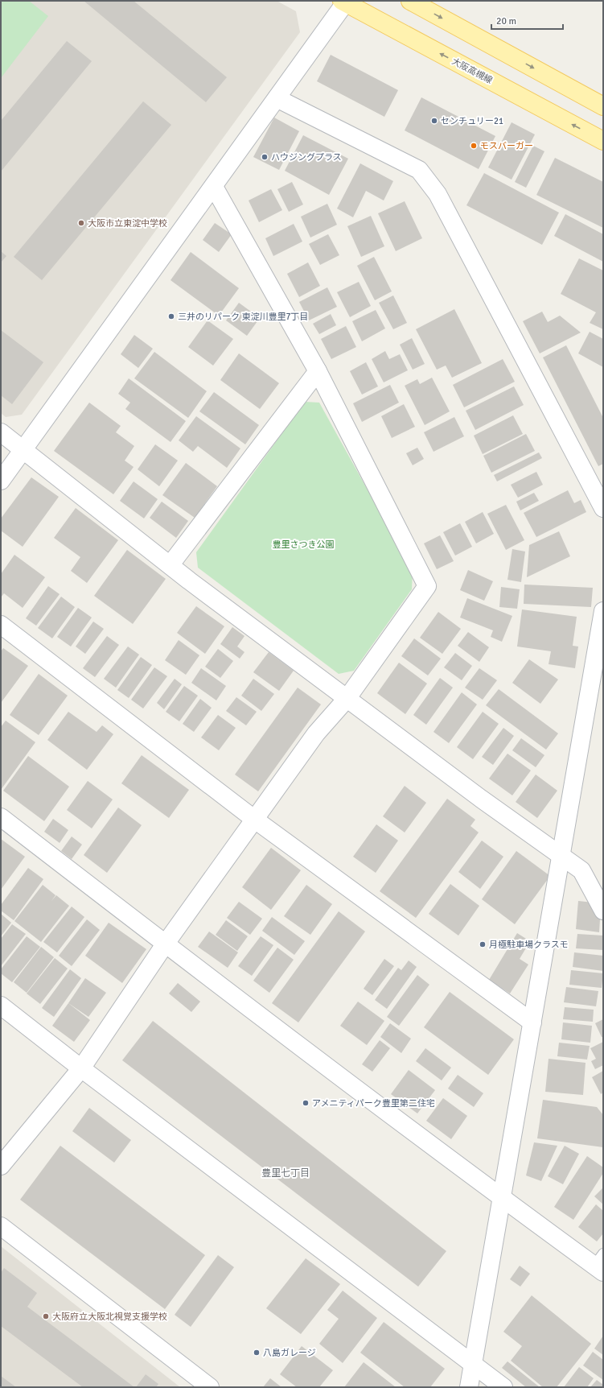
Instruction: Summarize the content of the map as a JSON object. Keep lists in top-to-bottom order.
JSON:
{
  "streets": {
    "main road": ["大阪高槻線"]
  },
  "districts": ["豊里七丁目"],
  "parks": ["豊里さつき公園"],
  "places": [
    "センチュリー21",
    "モスバーガー",
    "ハウジングプラス",
    "大阪市立東淀中学校",
    "三井のリパーク 東淀川豊里7丁目",
    "月極駐車場クラスモ",
    "アメニティパーク豊里第二住宅",
    "大阪府立大阪北視覚支援学校",
    "八島ガレージ"
  ],
  "scale_bar": "20 m"
}
